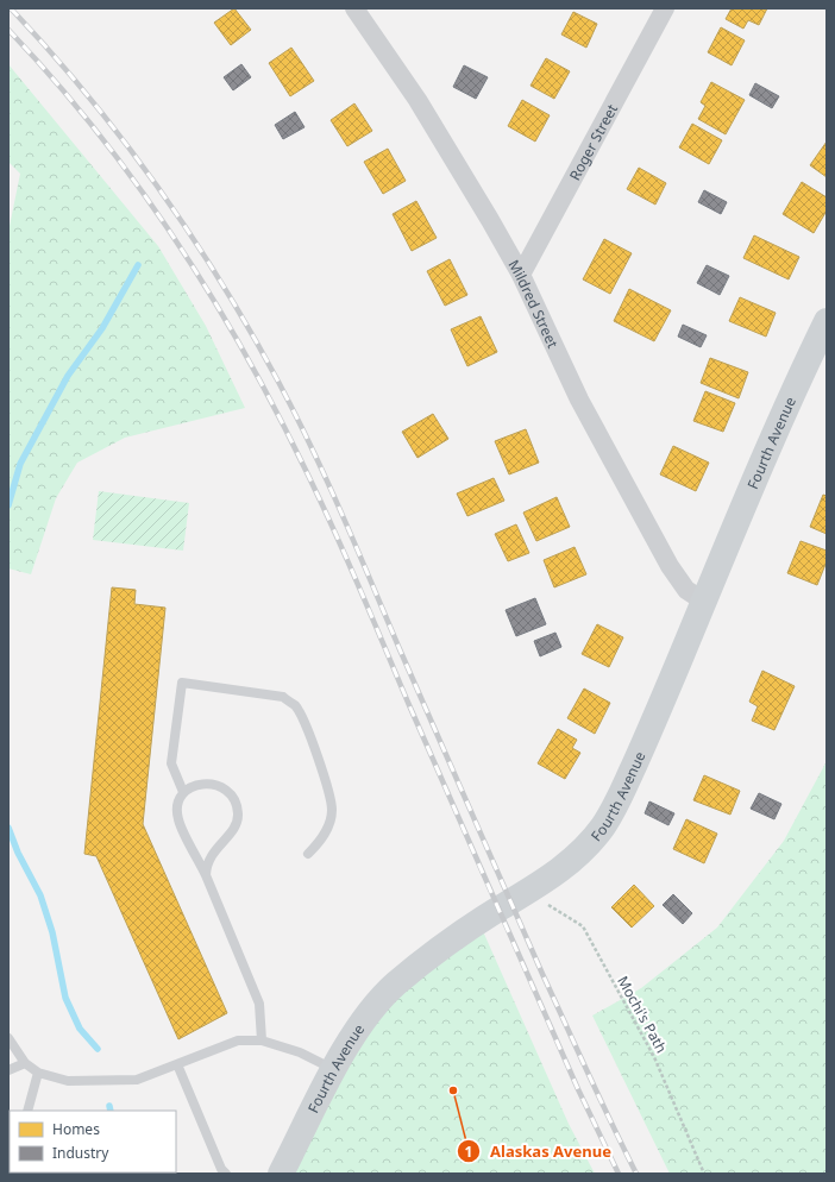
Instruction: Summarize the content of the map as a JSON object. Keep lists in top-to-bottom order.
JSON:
{
  "streets": {
    "street": ["Roger Street", "Mildred Street", "Fourth Avenue"],
    "path": ["Mochi's Path"]
  },
  "crossings": [
    ["Roger Street", "Mildred Street"],
    ["Mildred Street", "Fourth Avenue"],
    ["Fourth Avenue", "Mochi's Path"]
  ],
  "places": ["Alaskas Avenue"],
  "legend": ["Homes", "Industry"]
}
